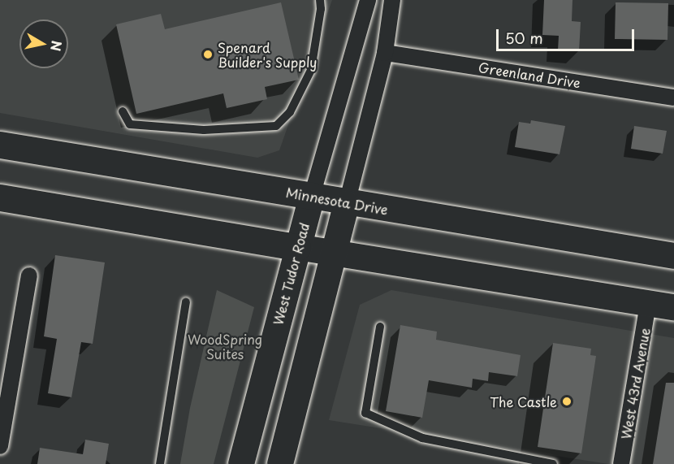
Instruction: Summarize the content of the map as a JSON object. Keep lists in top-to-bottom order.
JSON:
{
  "streets": {
    "highway": ["Minnesota Drive"],
    "main road": ["West Tudor Road"],
    "street": ["Greenland Drive", "West 43rd Avenue"]
  },
  "crossings": [
    ["Minnesota Drive", "West Tudor Road"]
  ],
  "parks": ["WoodSpring Suites"],
  "places": ["Spenard Builder's Supply", "The Castle"],
  "scale_bar": "50 m",
  "north": "right"
}
